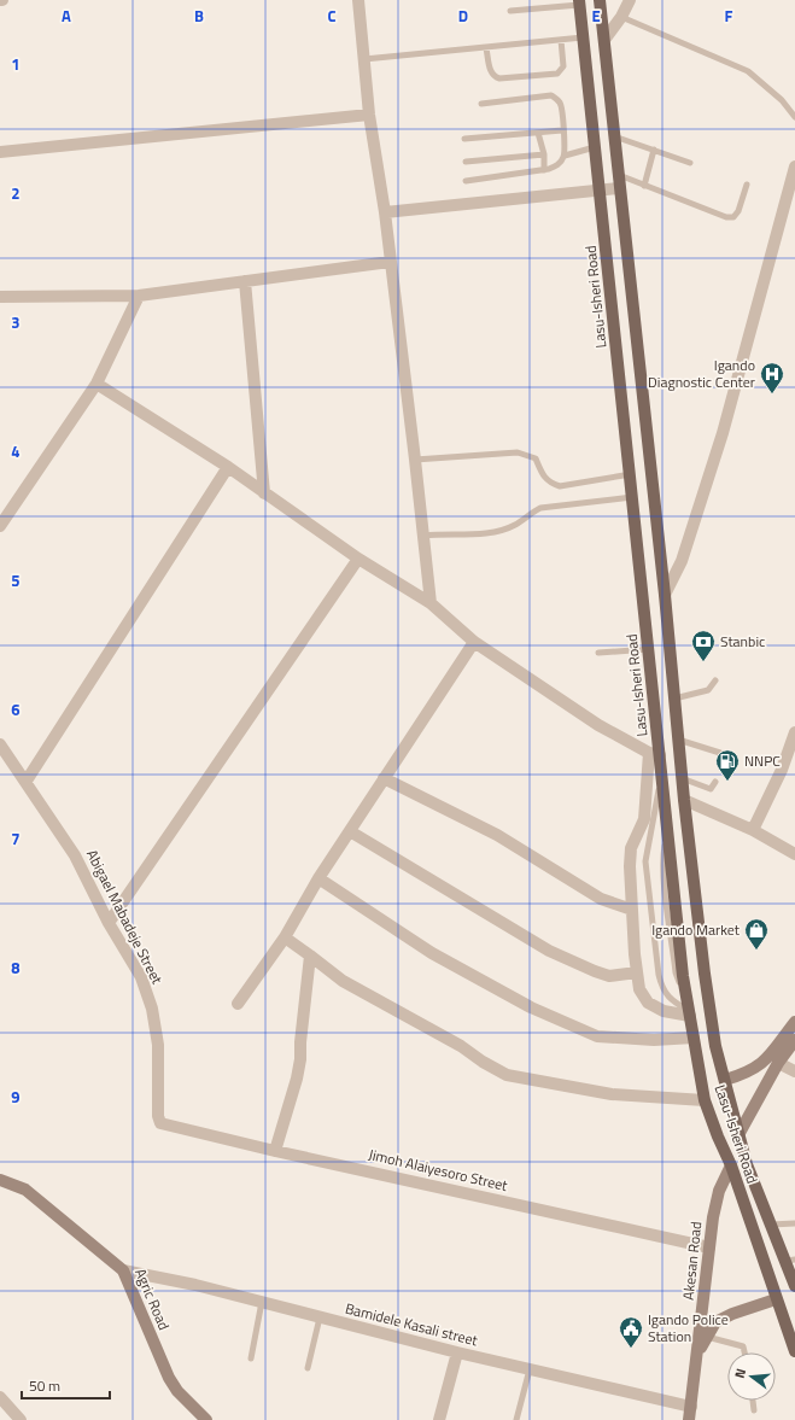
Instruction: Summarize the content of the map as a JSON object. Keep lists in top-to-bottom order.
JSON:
{
  "streets": {
    "main road": ["Lasu-Isheri Road"],
    "street": [
      "Abigael Mabadeje Street",
      "Jimoh Alaiyesoro Street",
      "Akesan Road",
      "Agric Road",
      "Bamidele Kasali street"
    ]
  },
  "crossings": [
    ["Lasu-Isheri Road", "Akesan Road"],
    ["Abigael Mabadeje Street", "Jimoh Alaiyesoro Street"],
    ["Jimoh Alaiyesoro Street", "Akesan Road"],
    ["Akesan Road", "Bamidele Kasali street"],
    ["Agric Road", "Bamidele Kasali street"]
  ],
  "places": {
    "hospital": ["Igando Diagnostic Center"],
    "bank": ["Stanbic"],
    "fuel station": ["NNPC"],
    "shop": ["Igando Market"],
    "public building": ["Igando Police Station"]
  },
  "scale_bar": "50 m",
  "north": "left",
  "grid": {
    "columns": [
      "A",
      "B",
      "C",
      "D",
      "E",
      "F"
    ],
    "rows": [
      "1",
      "2",
      "3",
      "4",
      "5",
      "6",
      "7",
      "8",
      "9"
    ]
  }
}
